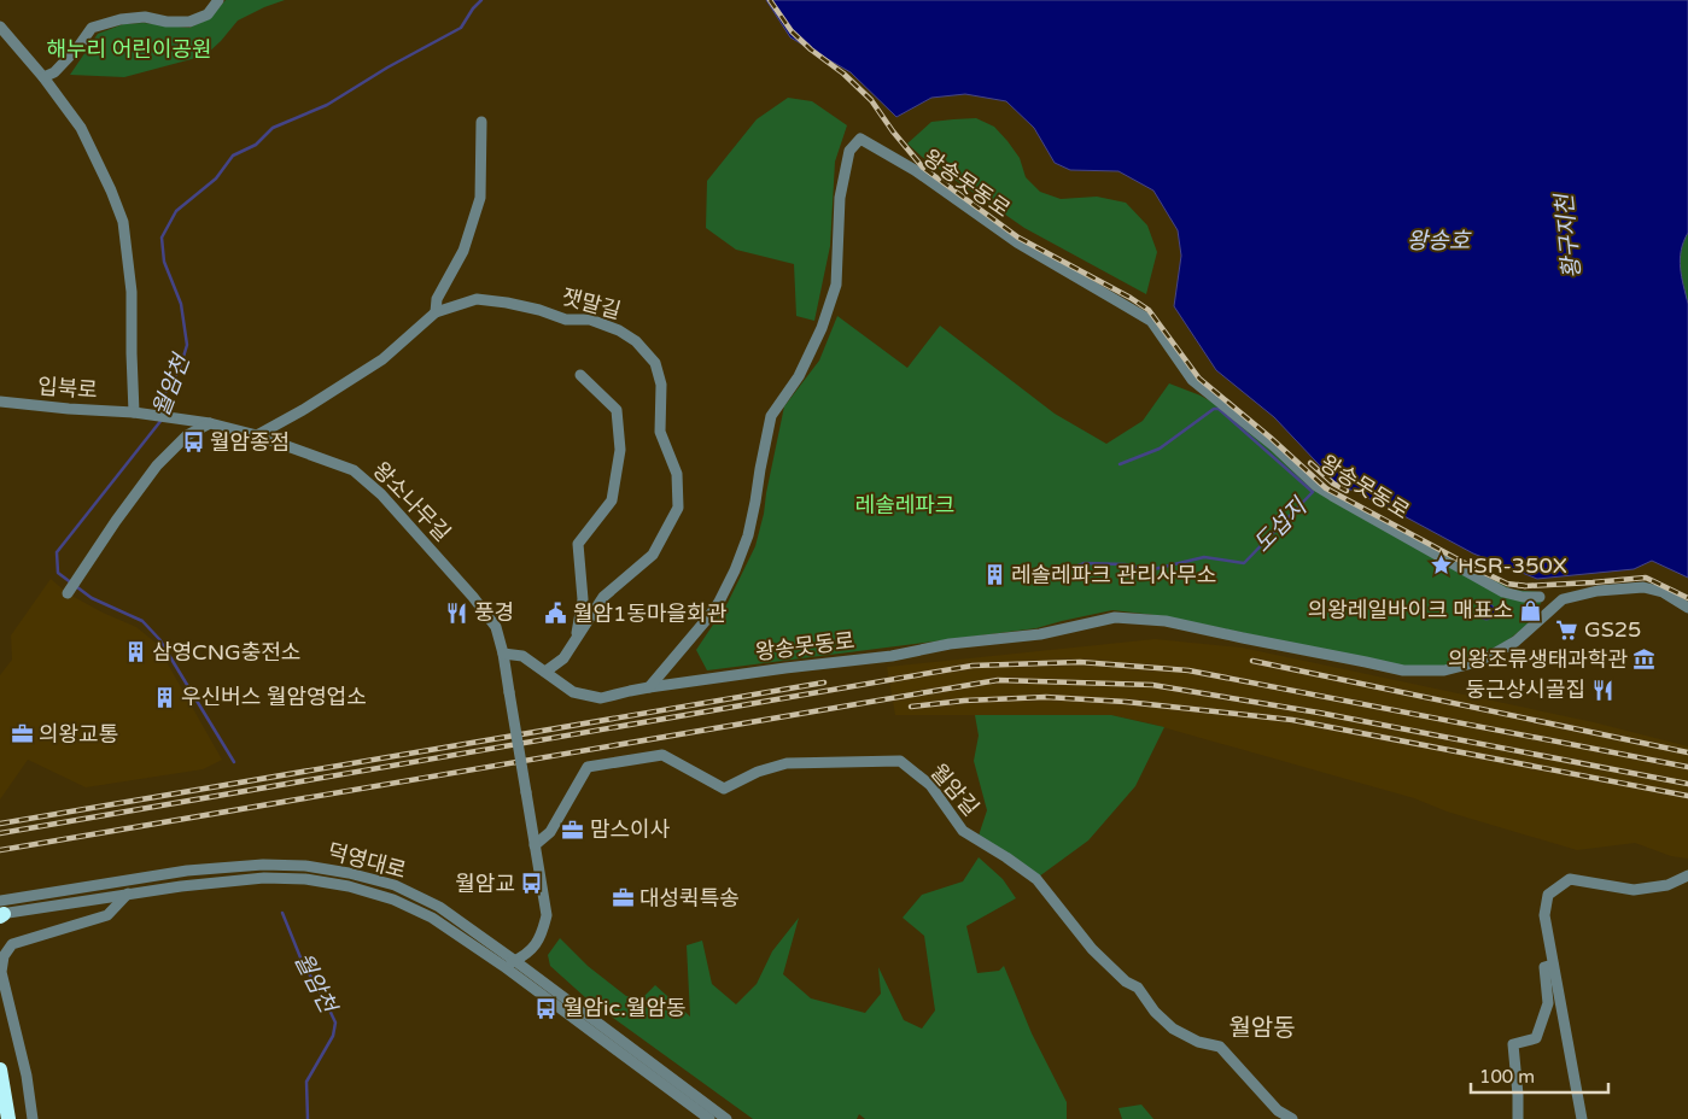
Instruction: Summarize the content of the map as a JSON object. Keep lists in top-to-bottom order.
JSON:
{
  "streets": {
    "street": [
      "왕송못동로",
      "잿말길",
      "입북로",
      "왕소나무길",
      "월암길",
      "덕영대로"
    ]
  },
  "crossings": [
    ["왕송못동로", "잿말길"],
    ["왕송못동로", "왕소나무길"],
    ["잿말길", "왕소나무길"],
    ["입북로", "왕소나무길"]
  ],
  "districts": ["월암동"],
  "water": [
    "황구지천",
    "왕송호",
    "월암천",
    "도섭지"
  ],
  "parks": ["해누리 어린이공원", "레솔레파크"],
  "places": {
    "bus stop": ["월암종점", "월암교", "월암ic.월암동"],
    "place": ["HSR-350X"],
    "building": ["레솔레파크 관리사무소", "삼영CNG충전소", "우신버스 월암영업소"],
    "shop": ["의왕레일바이크 매표소"],
    "restaurant": ["풍경", "둥근상시골집"],
    "public building": ["월암1동마을회관"],
    "supermarket": ["GS25"],
    "museum": ["의왕조류생태과학관"],
    "office": ["의왕교통", "맘스이사", "대성퀵특송"]
  },
  "scale_bar": "100 m"
}
